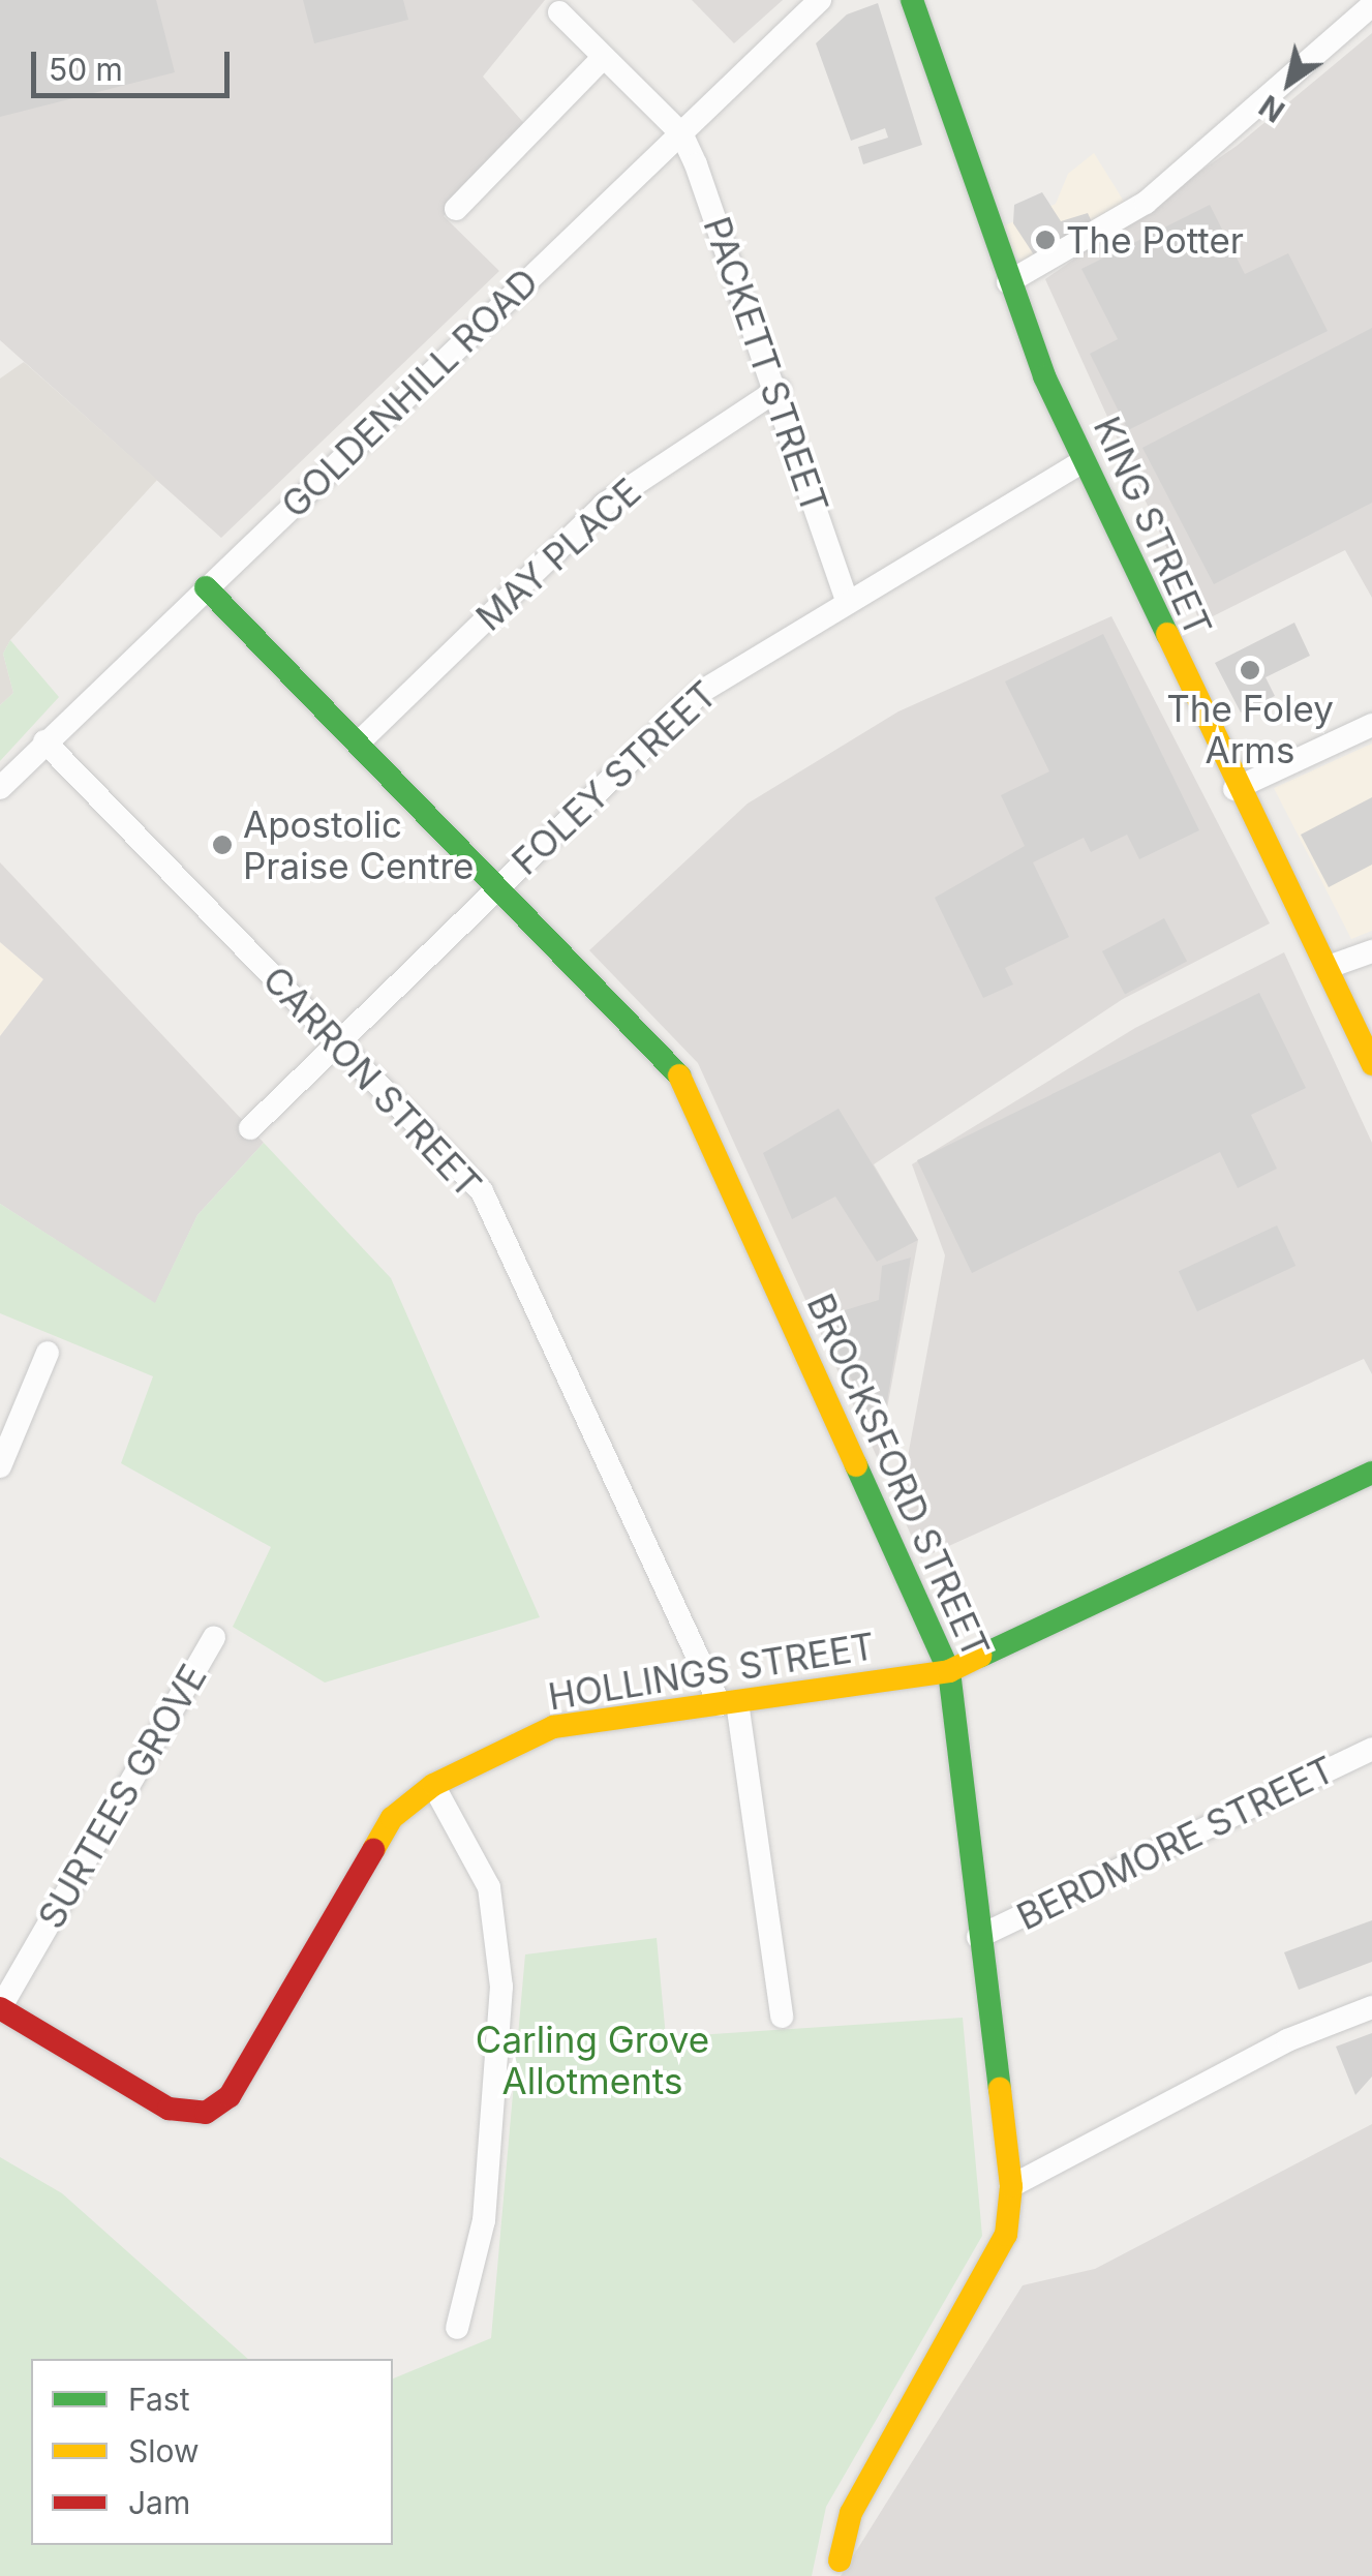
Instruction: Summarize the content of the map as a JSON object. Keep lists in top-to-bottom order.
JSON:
{
  "streets": {
    "street": [
      "PACKETT STREET",
      "GOLDENHILL ROAD",
      "KING STREET",
      "MAY PLACE",
      "FOLEY STREET",
      "CARRON STREET",
      "BROCKSFORD STREET",
      "HOLLINGS STREET",
      "SURTEES GROVE",
      "BERDMORE STREET"
    ]
  },
  "crossings": [
    ["PACKETT STREET", "GOLDENHILL ROAD"],
    ["PACKETT STREET", "MAY PLACE"],
    ["PACKETT STREET", "FOLEY STREET"],
    ["GOLDENHILL ROAD", "CARRON STREET"],
    ["GOLDENHILL ROAD", "BROCKSFORD STREET"],
    ["KING STREET", "FOLEY STREET"],
    ["MAY PLACE", "BROCKSFORD STREET"],
    ["FOLEY STREET", "CARRON STREET"],
    ["FOLEY STREET", "BROCKSFORD STREET"],
    ["CARRON STREET", "HOLLINGS STREET"],
    ["BROCKSFORD STREET", "HOLLINGS STREET"],
    ["BROCKSFORD STREET", "BERDMORE STREET"],
    ["HOLLINGS STREET", "SURTEES GROVE"]
  ],
  "parks": ["Carling Grove Allotments"],
  "places": ["The Potter", "The Foley Arms", "Apostolic Praise Centre"],
  "legend": ["Fast", "Slow", "Jam"],
  "scale_bar": "50 m",
  "north": "bottom left"
}
